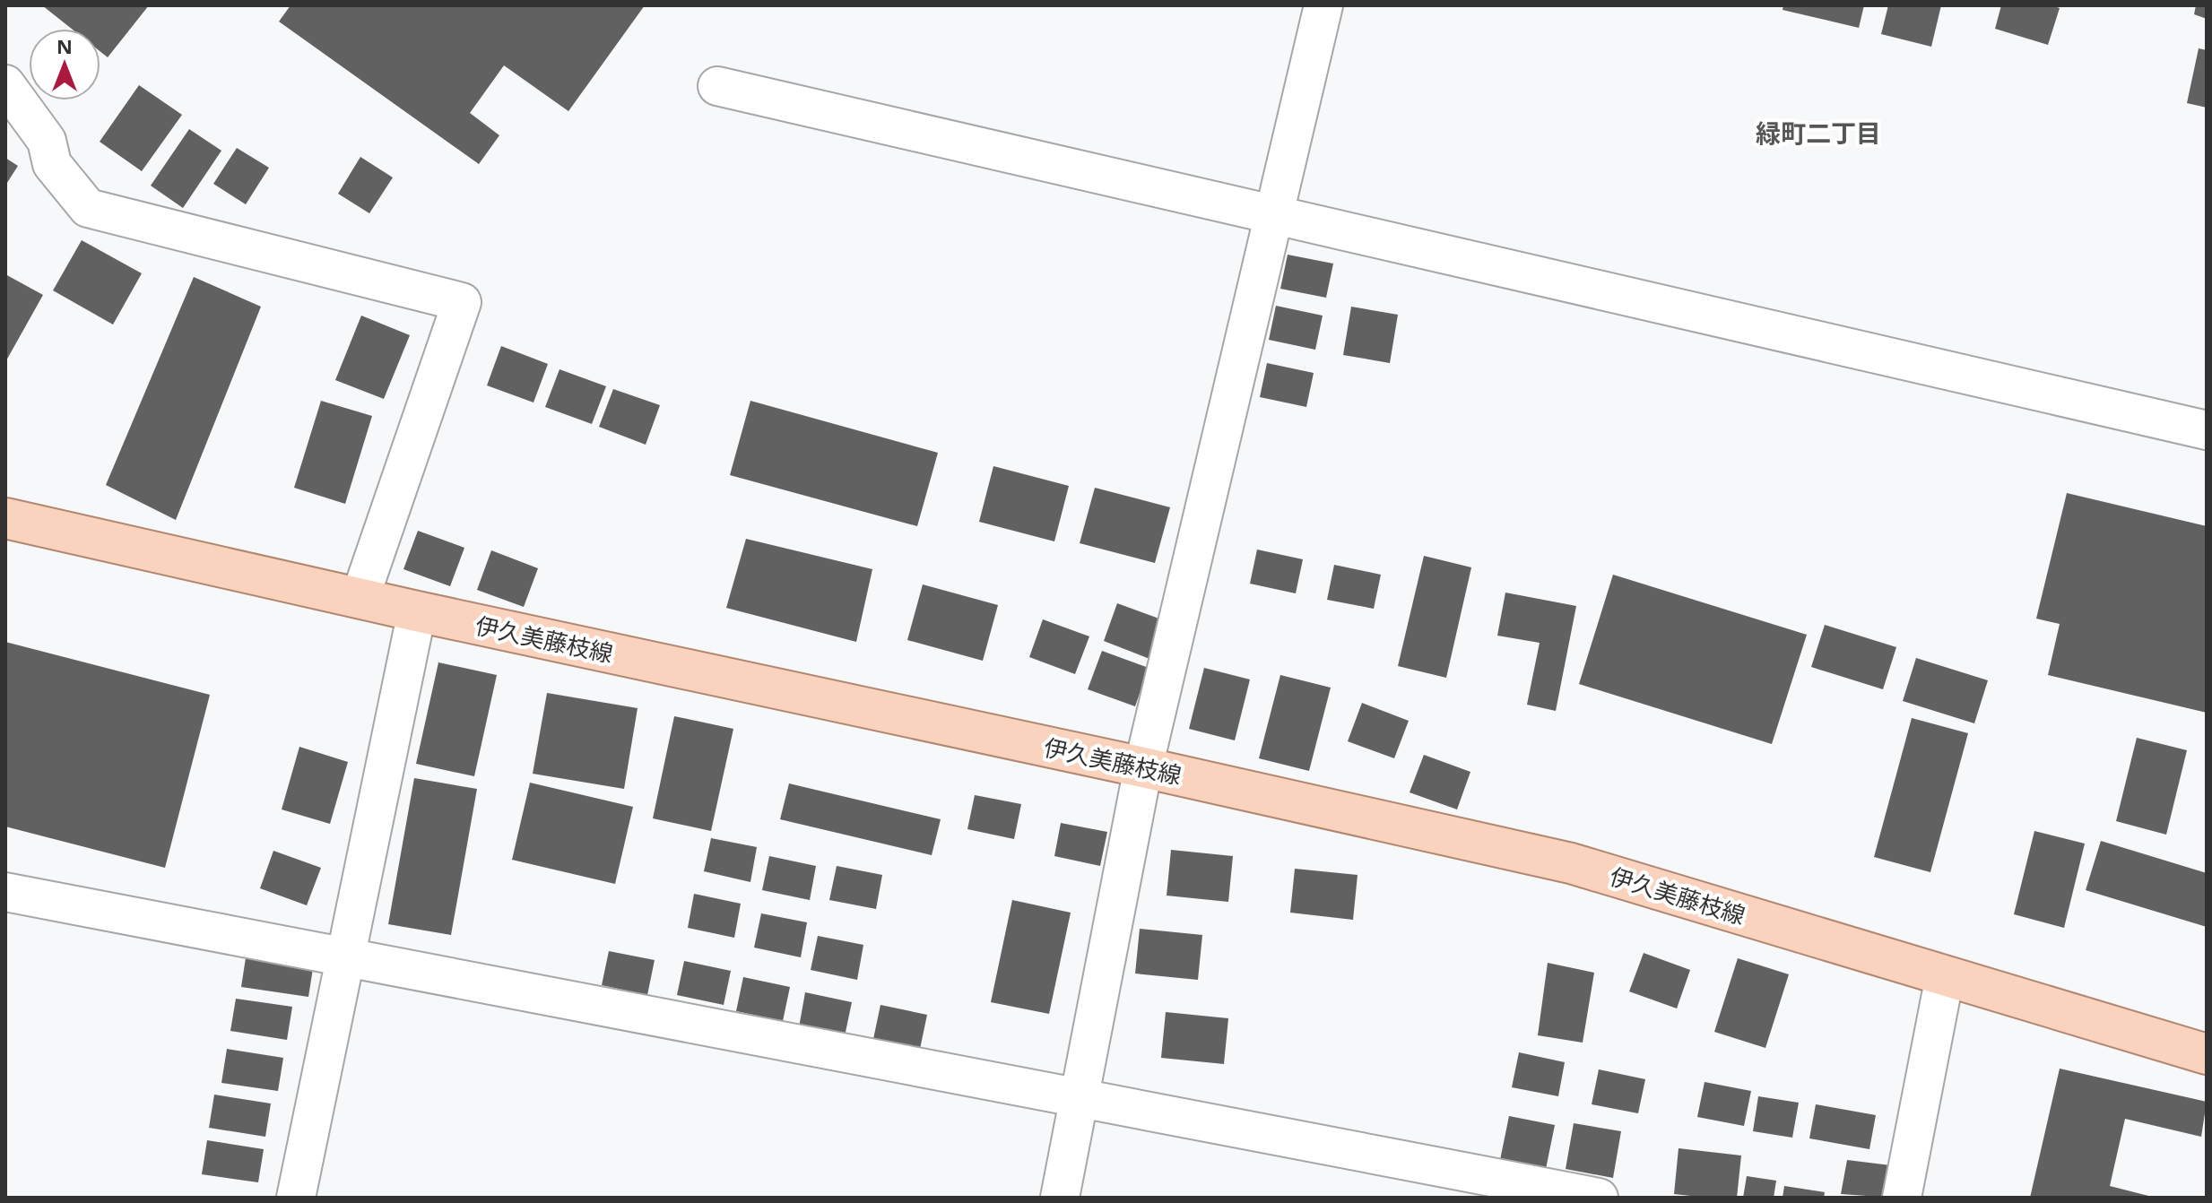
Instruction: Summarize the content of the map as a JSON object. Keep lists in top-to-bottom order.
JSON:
{
  "streets": {
    "main road": ["伊久美藤枝線"]
  },
  "districts": ["緑町二丁目"],
  "north": "top"
}
